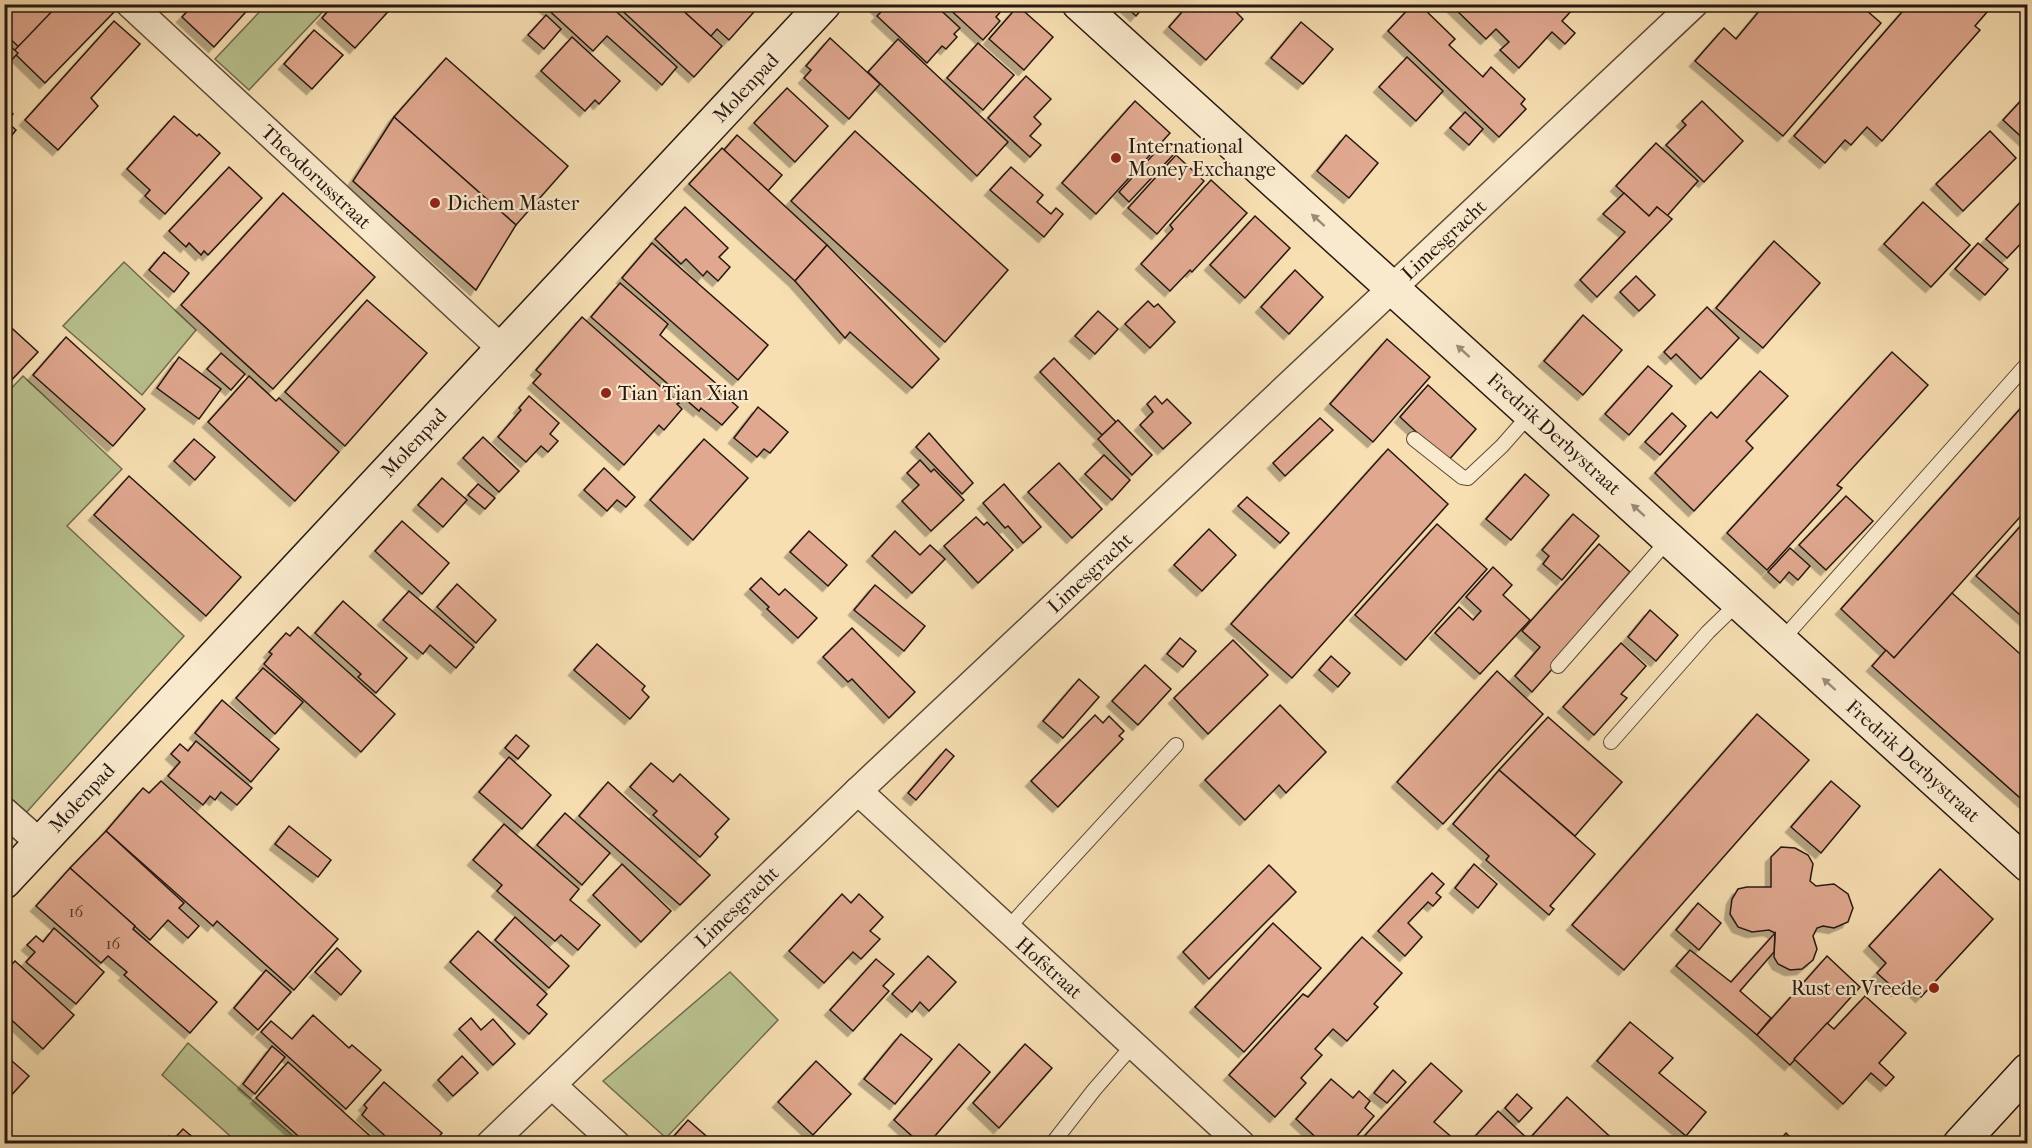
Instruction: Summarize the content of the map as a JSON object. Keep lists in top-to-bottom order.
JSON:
{
  "streets": {
    "main road": ["Molenpad", "Fredrik Derbystraat"],
    "street": ["Theodorusstraat", "Limesgracht", "Hofstraat"]
  },
  "crossings": [
    ["Molenpad", "Theodorusstraat"],
    ["Limesgracht", "Fredrik Derbystraat"],
    ["Limesgracht", "Hofstraat"]
  ],
  "one_way": ["Fredrik Derbystraat"],
  "places": [
    "International Money Exchange",
    "Dichem Master",
    "Tian Tian Xian",
    "Rust en Vreede"
  ],
  "house_numbers": ["16", "16"]
}
